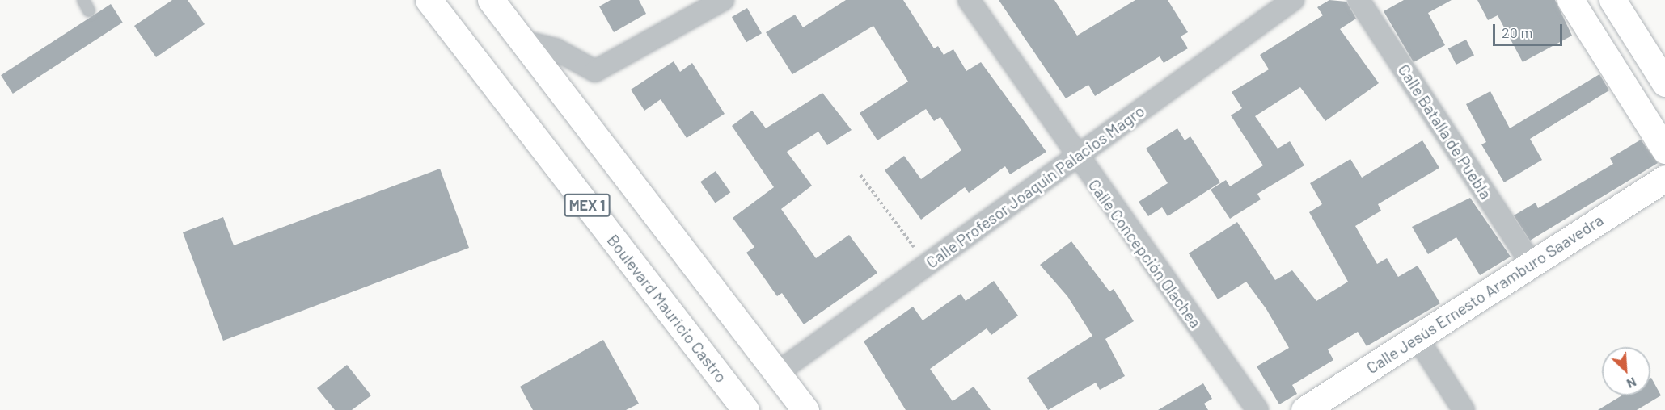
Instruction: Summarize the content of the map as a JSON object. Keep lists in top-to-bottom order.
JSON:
{
  "streets": {
    "main road": ["MEX 1", "Calle Jesús Ernesto Aramburo Saavedra", "Boulevard Mauricio Castro"],
    "street": ["Calle Batalla de Puebla", "Calle Profesor Joaquín Palacios Magro", "Calle Concepción Olachea"]
  },
  "crossings": [
    ["Calle Batalla de Puebla", "Calle Jesús Ernesto Aramburo Saavedra"],
    ["Calle Profesor Joaquín Palacios Magro", "MEX 1"],
    ["Calle Profesor Joaquín Palacios Magro", "Calle Concepción Olachea"]
  ],
  "scale_bar": "20 m",
  "north": "bottom right"
}
